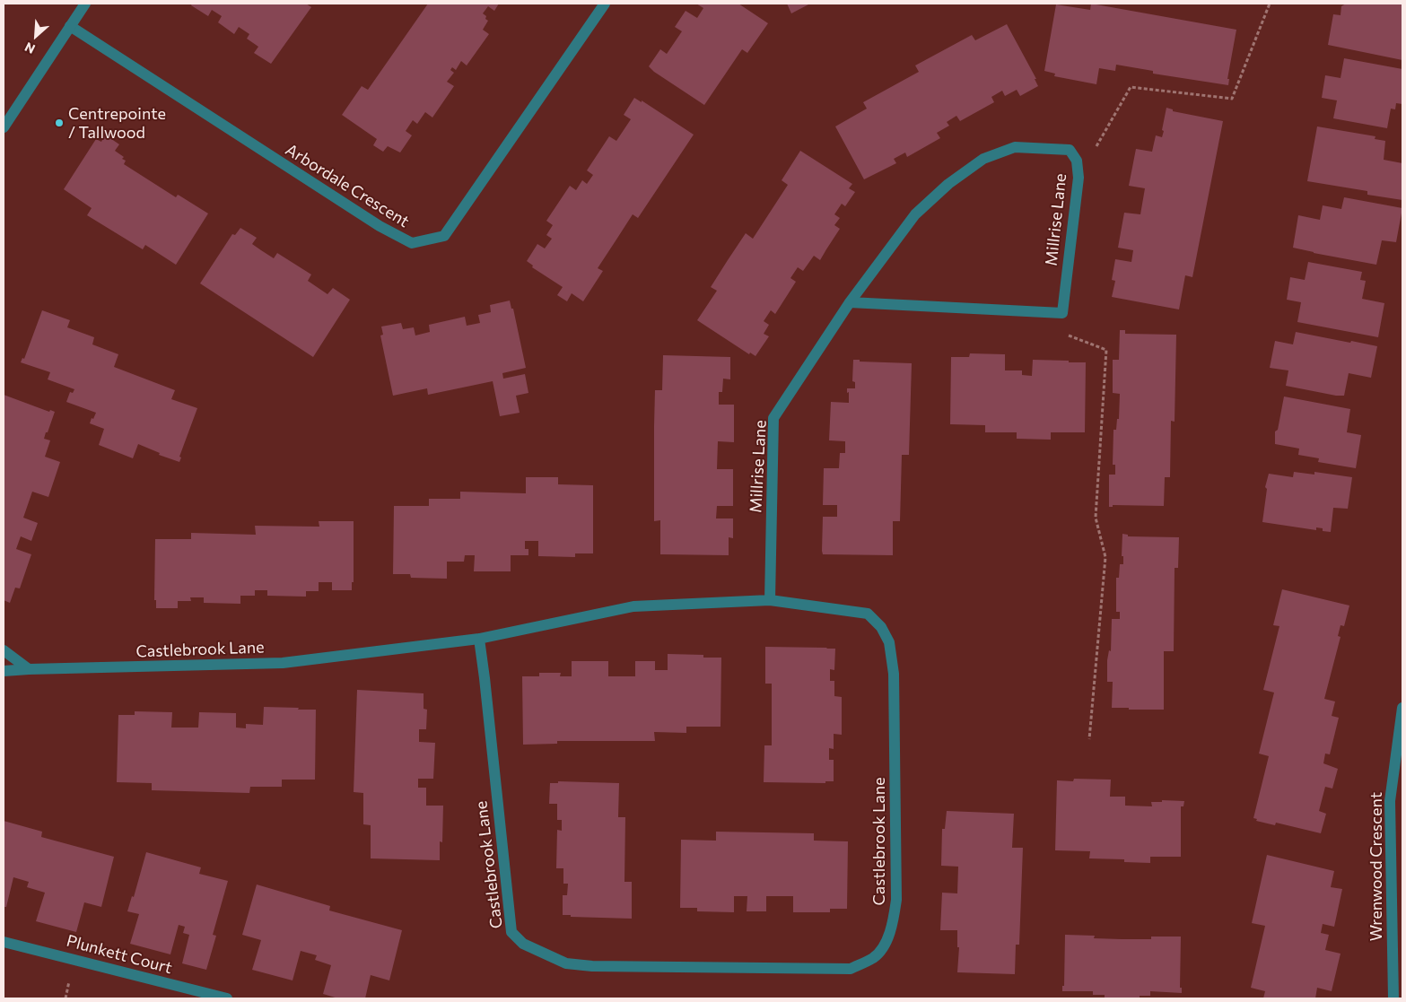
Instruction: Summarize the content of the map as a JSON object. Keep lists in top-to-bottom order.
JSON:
{
  "streets": {
    "street": [
      "Arbordale Crescent",
      "Millrise Lane",
      "Castlebrook Lane",
      "Wrenwood Crescent",
      "Plunkett Court"
    ]
  },
  "crossings": [
    ["Millrise Lane", "Castlebrook Lane"]
  ],
  "places": ["Centrepointe / Tallwood"],
  "north": "bottom left"
}
